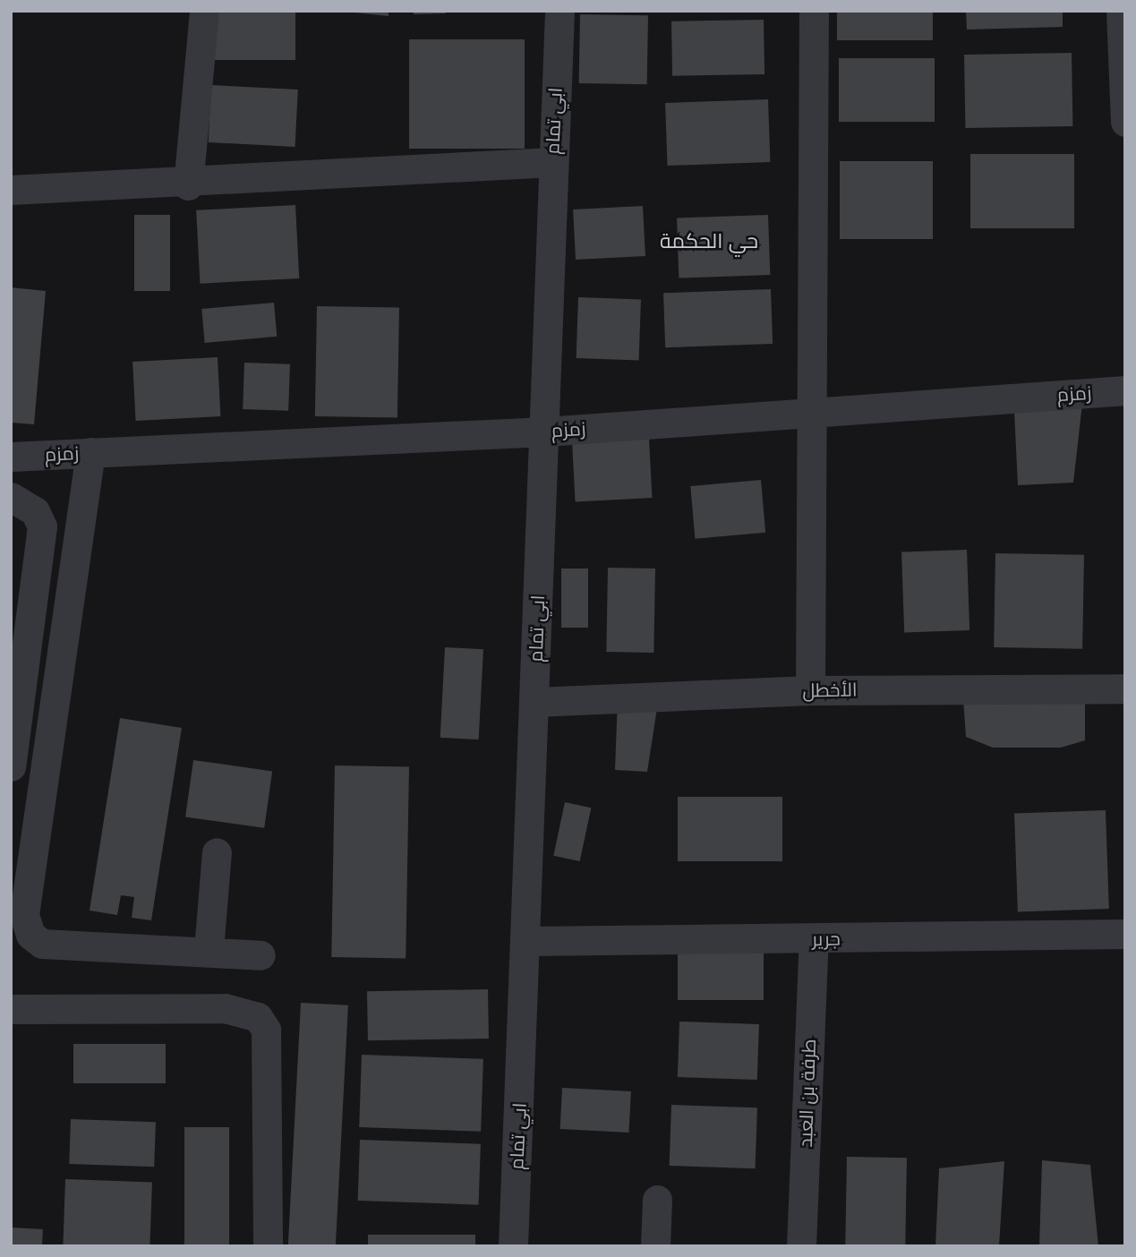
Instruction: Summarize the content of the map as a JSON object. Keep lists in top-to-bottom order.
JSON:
{
  "streets": {
    "street": [
      "ابي تمام",
      "زمزم",
      "الأخطل",
      "جرير",
      "طرفة بن العبد"
    ]
  },
  "crossings": [
    ["ابي تمام", "زمزم"],
    ["ابي تمام", "الأخطل"],
    ["ابي تمام", "جرير"],
    ["جرير", "طرفة بن العبد"]
  ],
  "districts": ["حي الحكمة"]
}
